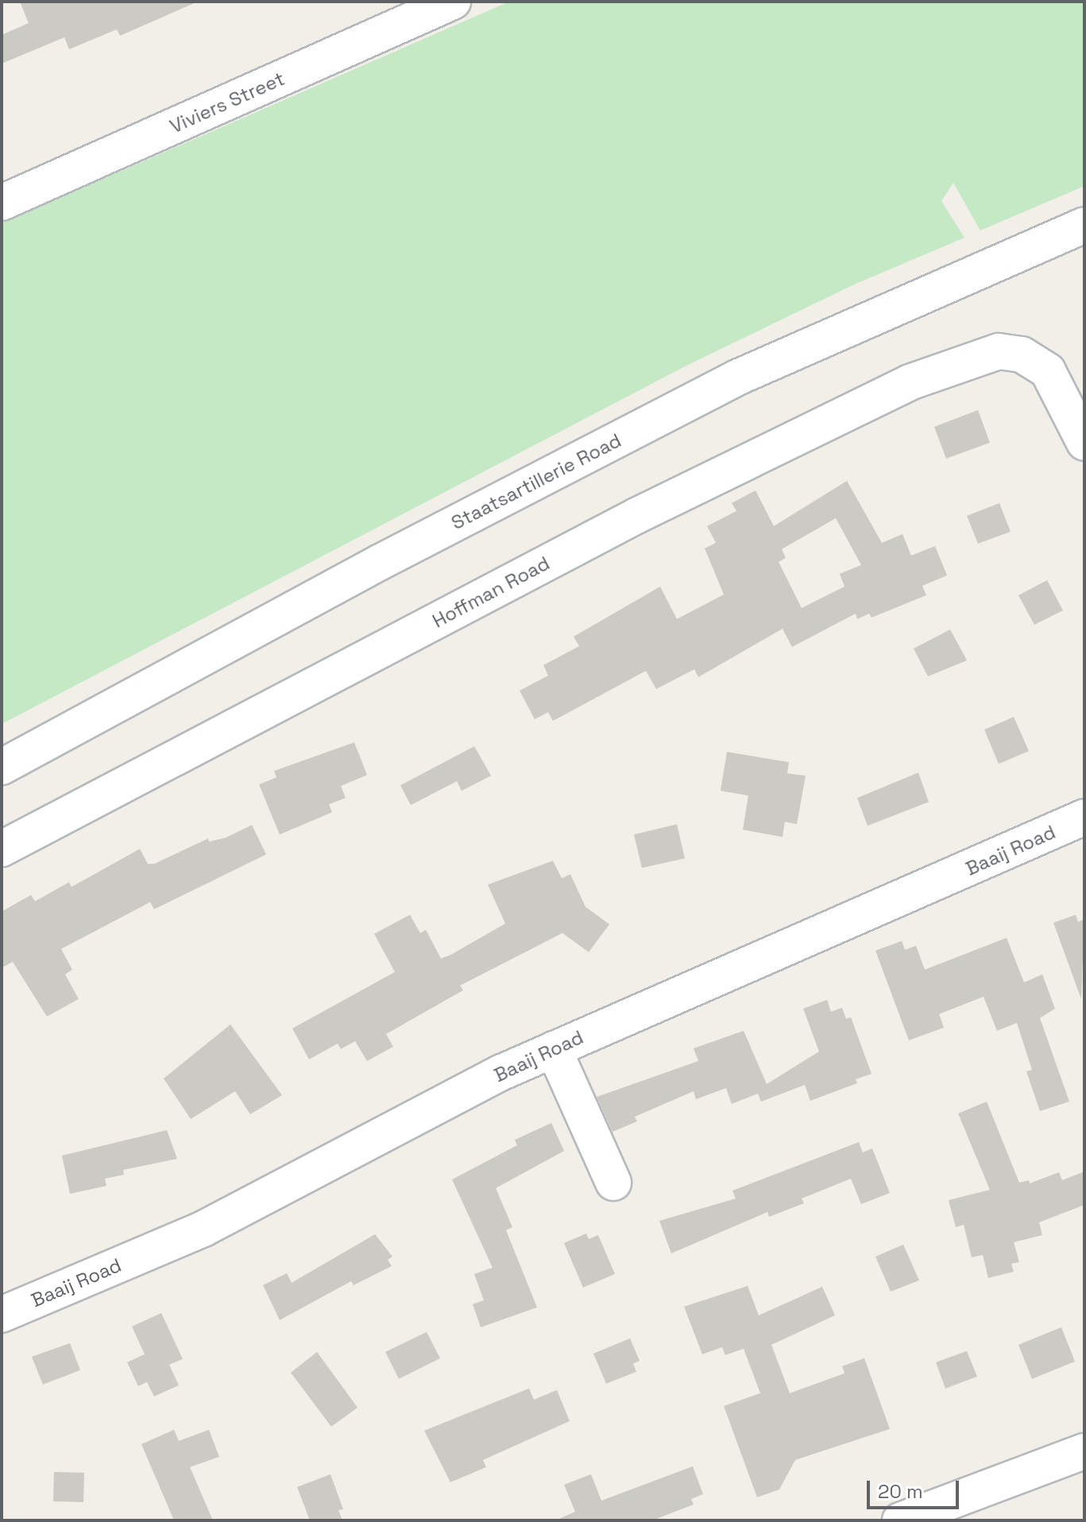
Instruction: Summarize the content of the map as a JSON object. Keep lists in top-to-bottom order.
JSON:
{
  "streets": {
    "street": [
      "Viviers Street",
      "Staatsartillerie Road",
      "Hoffman Road",
      "Baaij Road"
    ]
  },
  "scale_bar": "20 m"
}
